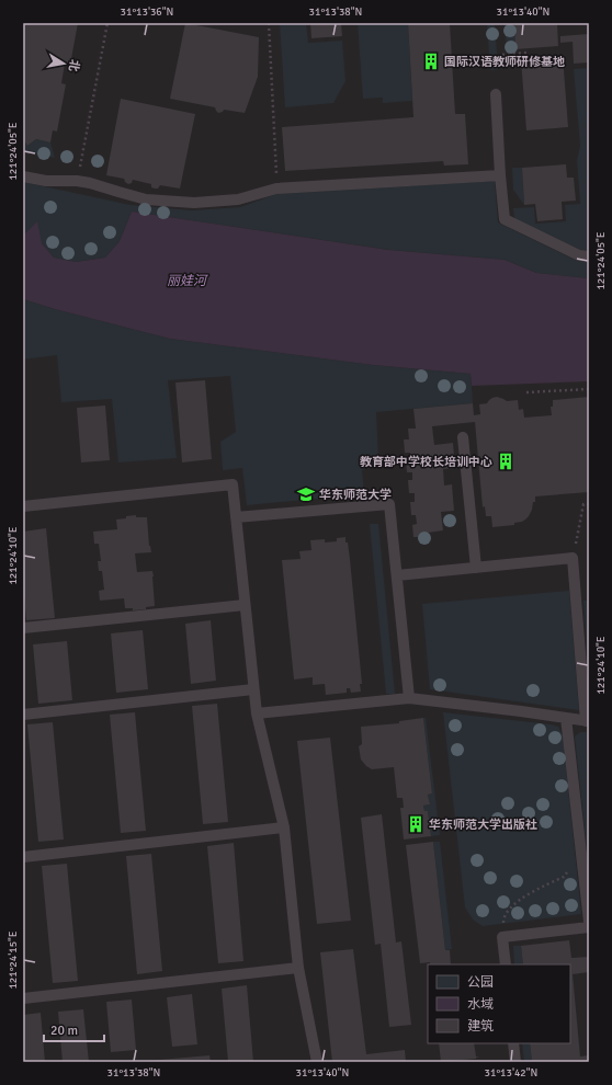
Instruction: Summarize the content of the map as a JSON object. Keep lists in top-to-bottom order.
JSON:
{
  "water": ["丽娃河"],
  "places": {
    "building": ["国际汉语教师研修基地", "教育部中学校长培训中心", "华东师范大学出版社"],
    "school or university": ["华东师范大学"]
  },
  "legend": ["公园", "水域", "建筑"],
  "scale_bar": "20 m",
  "north": "right",
  "coordinates": [
    "31°13'36\"N",
    "31°13'38\"N",
    "31°13'40\"N",
    "121°24'05\"E",
    "121°24'10\"E",
    "121°24'15\"E",
    "31°13'42\"N"
  ]
}
